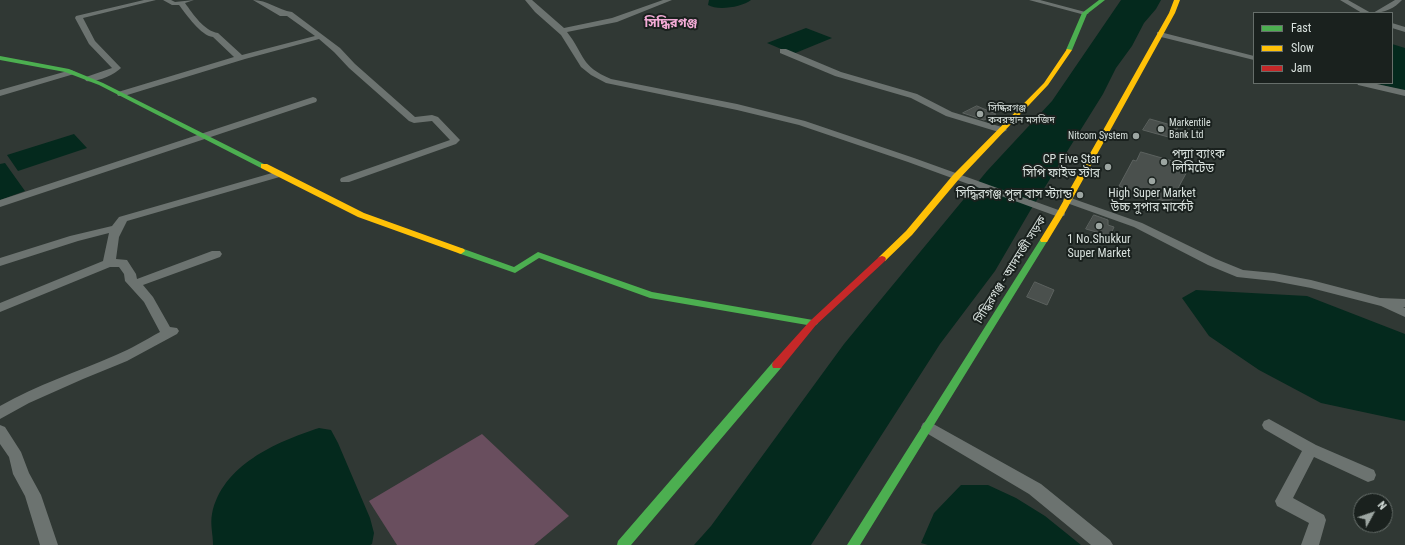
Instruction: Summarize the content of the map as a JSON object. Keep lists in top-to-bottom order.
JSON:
{
  "streets": {
    "street": ["সিদ্ধিরগঞ্জ - আদমজী সড়ক"]
  },
  "districts": ["সিদ্ধিরগঞ্জ"],
  "places": [
    "সিদ্ধিরগঞ্জ কবরস্থান মসজিদ",
    "Markentile Bank Ltd",
    "Nitcom System",
    "পদ্মা ব্যাংক লিমিটেড",
    "CP Five Star সিপি ফাইভ স্টার",
    "High Super Market উচ্চ সুপার মার্কেট",
    "সিদ্ধিরগঞ্জ পুল বাস স্ট্যান্ড",
    "1 No.Shukkur Super Market"
  ],
  "legend": ["Fast", "Slow", "Jam"],
  "north": "top right"
}
